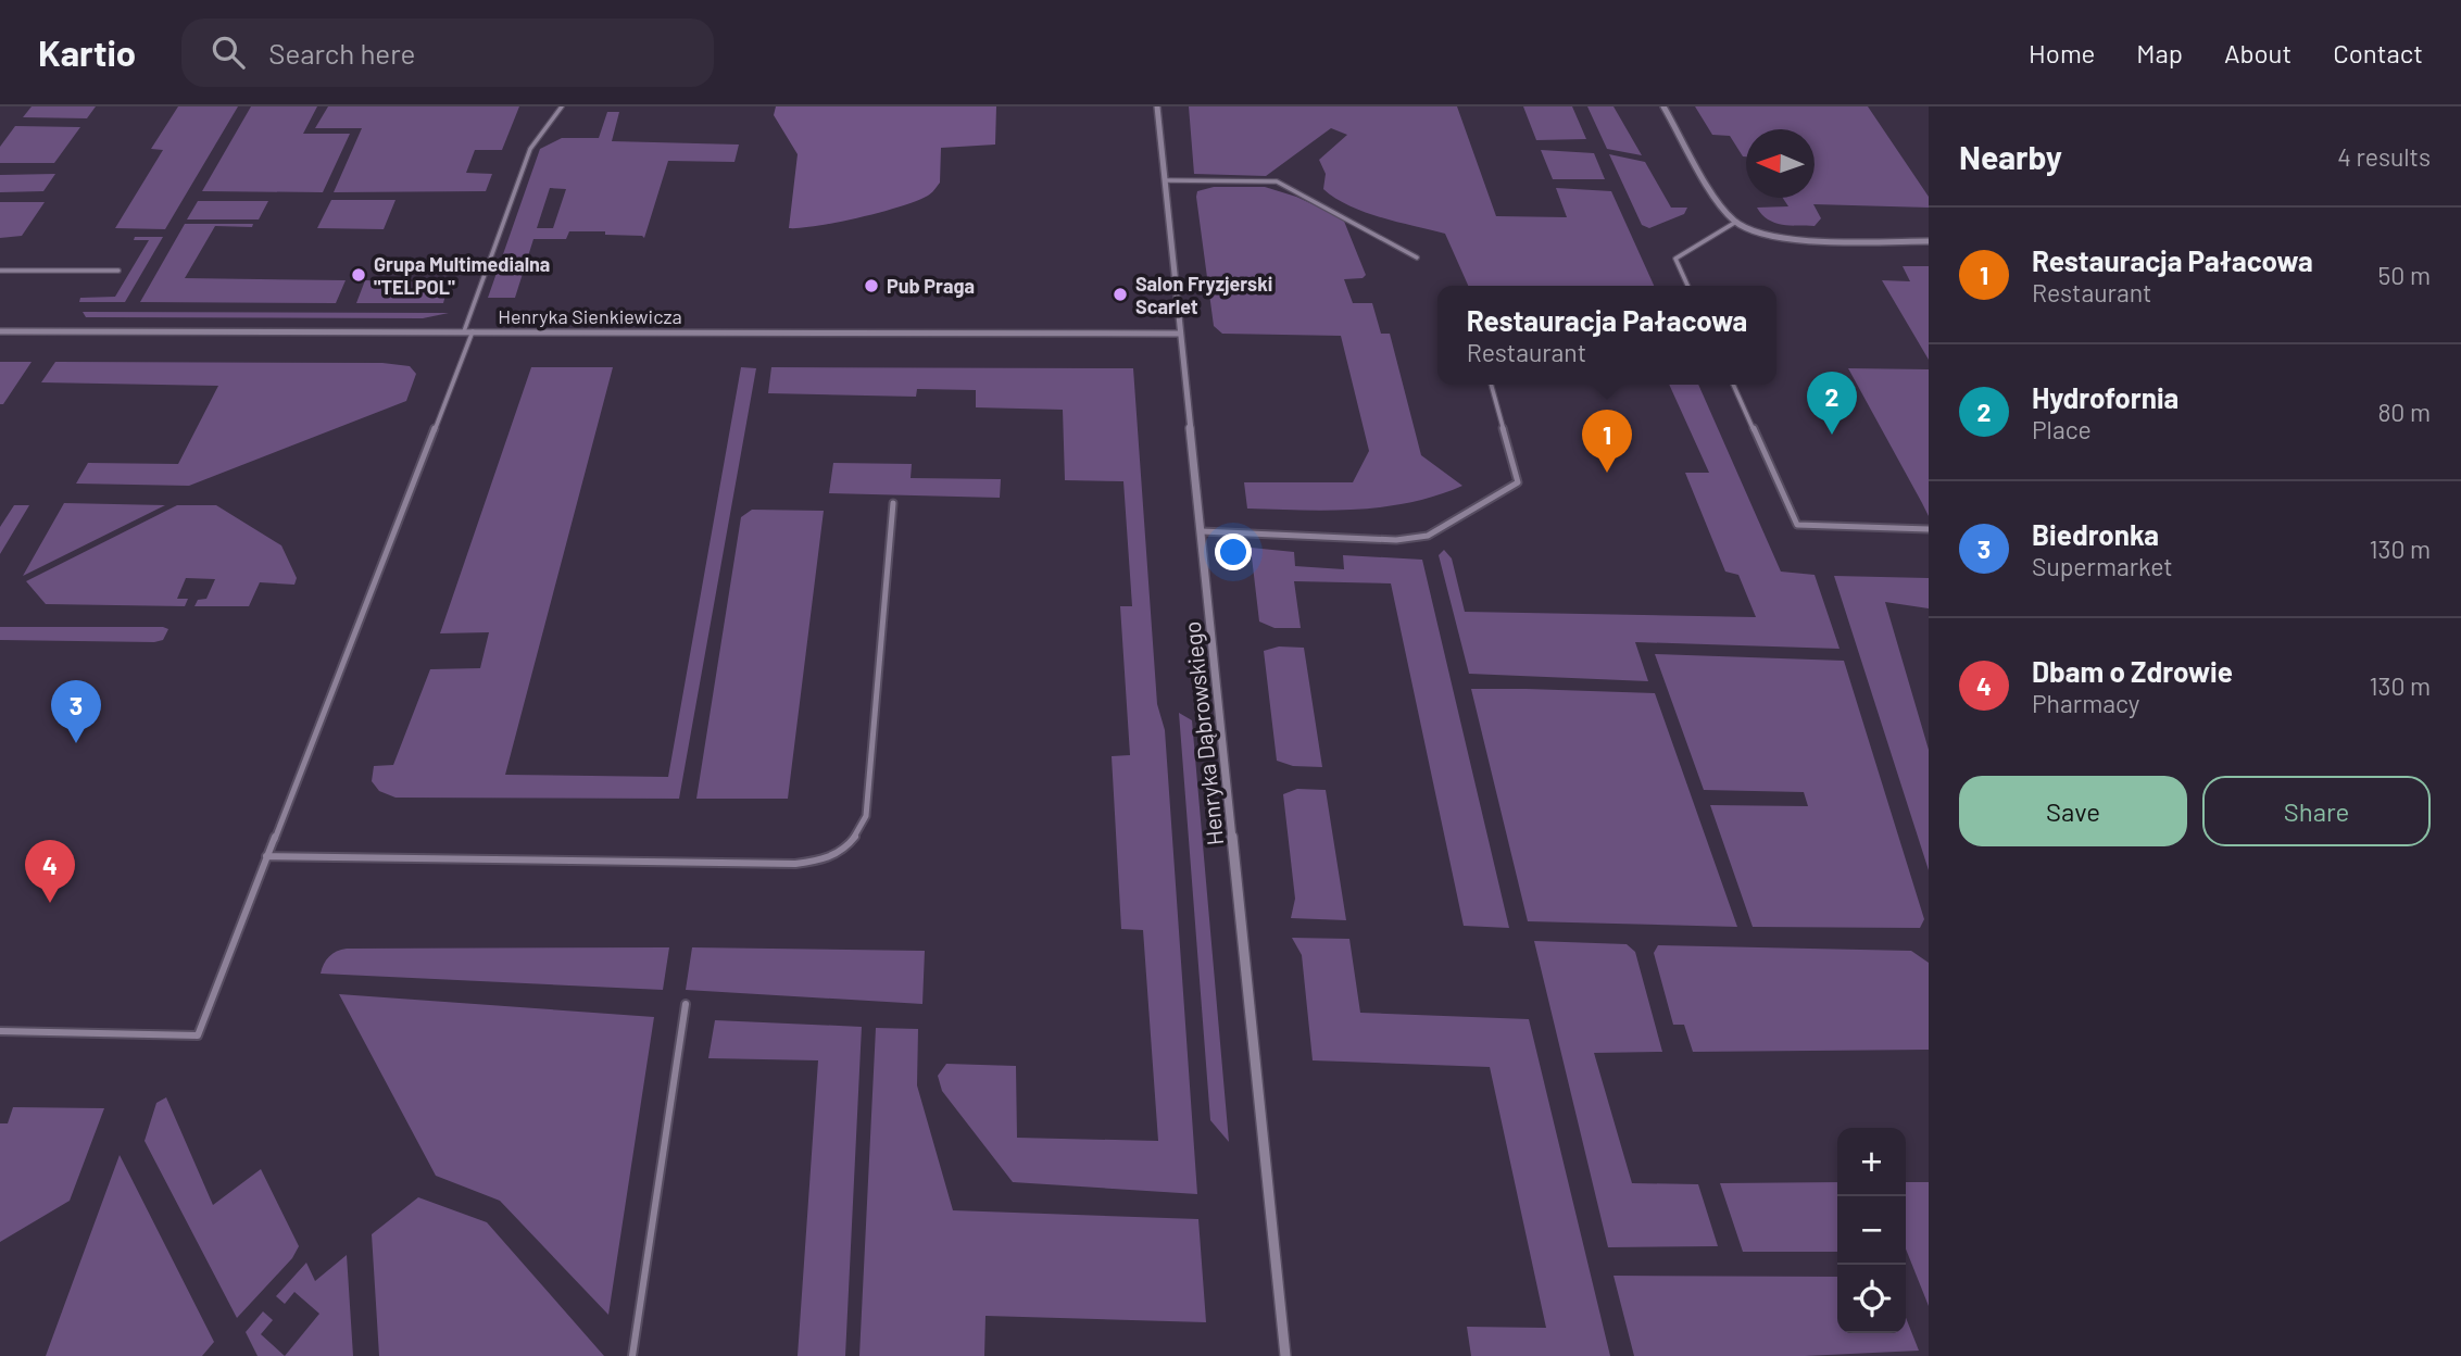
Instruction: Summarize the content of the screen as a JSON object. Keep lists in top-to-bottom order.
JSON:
{
  "streets": {
    "street": ["Henryka Sienkiewicza", "Henryka Dąbrowskiego"]
  },
  "crossings": [
    ["Henryka Sienkiewicza", "Henryka Dąbrowskiego"]
  ],
  "places": ["Grupa Multimedialna \"TELPOL\"", "Pub Praga", "Salon Fryzjerski Scarlet"],
  "north": "left",
  "page": {
    "header": "Kartio",
    "search": "Search here",
    "nav": [
      "Home",
      "Map",
      "About",
      "Contact"
    ],
    "heading": ["Nearby", "4 results"],
    "list": [
      {
        "mark": "1",
        "name": "Restauracja Pałacowa",
        "note": "Restaurant",
        "value": "50 m"
      },
      {
        "mark": "2",
        "name": "Hydrofornia",
        "note": "Place",
        "value": "80 m"
      },
      {
        "mark": "3",
        "name": "Biedronka",
        "note": "Supermarket",
        "value": "130 m"
      },
      {
        "mark": "4",
        "name": "Dbam o Zdrowie",
        "note": "Pharmacy",
        "value": "130 m"
      }
    ],
    "popup": ["Restauracja Pałacowa", "Restaurant"],
    "pins": [
      "2",
      "1",
      "3",
      "4"
    ],
    "buttons": ["Save", "Share"],
    "map_buttons": ["+", "−"]
  }
}
